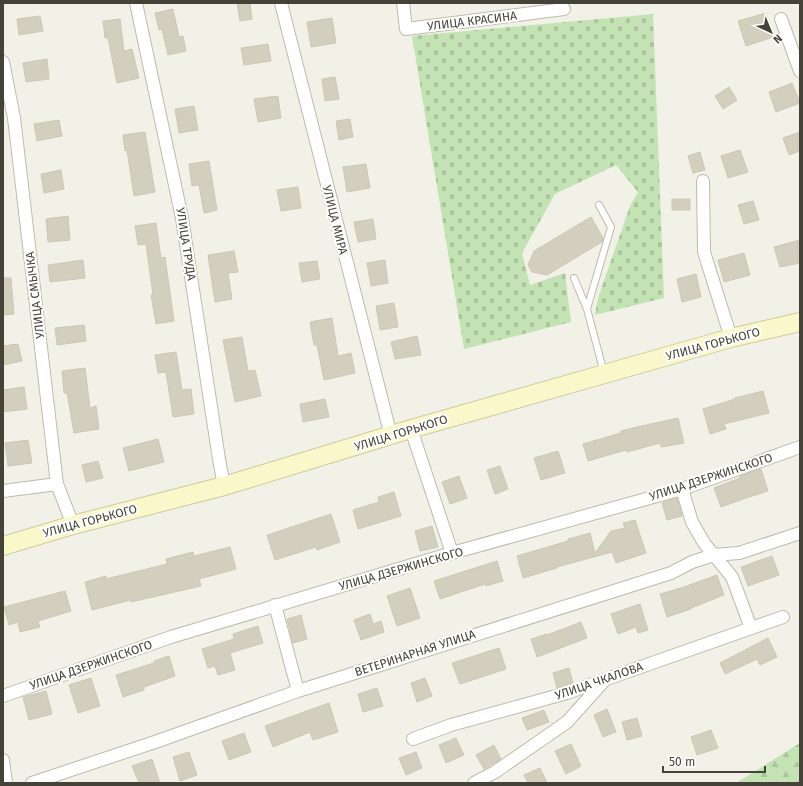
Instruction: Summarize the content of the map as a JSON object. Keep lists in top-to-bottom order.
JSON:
{
  "streets": {
    "main road": ["УЛИЦА ГОРЬКОГО"],
    "street": [
      "УЛИЦА КРАСИНА",
      "УЛИЦА МИРА",
      "УЛИЦА ТРУДА",
      "УЛИЦА СМЫЧКА",
      "УЛИЦА ДЗЕРЖИНСКОГО",
      "ВЕТЕРИНАРНАЯ УЛИЦА",
      "УЛИЦА ЧКАЛОВА"
    ]
  },
  "crossings": [
    ["УЛИЦА МИРА", "УЛИЦА ГОРЬКОГО"],
    ["УЛИЦА ТРУДА", "УЛИЦА ГОРЬКОГО"],
    ["УЛИЦА СМЫЧКА", "УЛИЦА ГОРЬКОГО"]
  ],
  "scale_bar": "50 m",
  "north": "bottom right"
}
